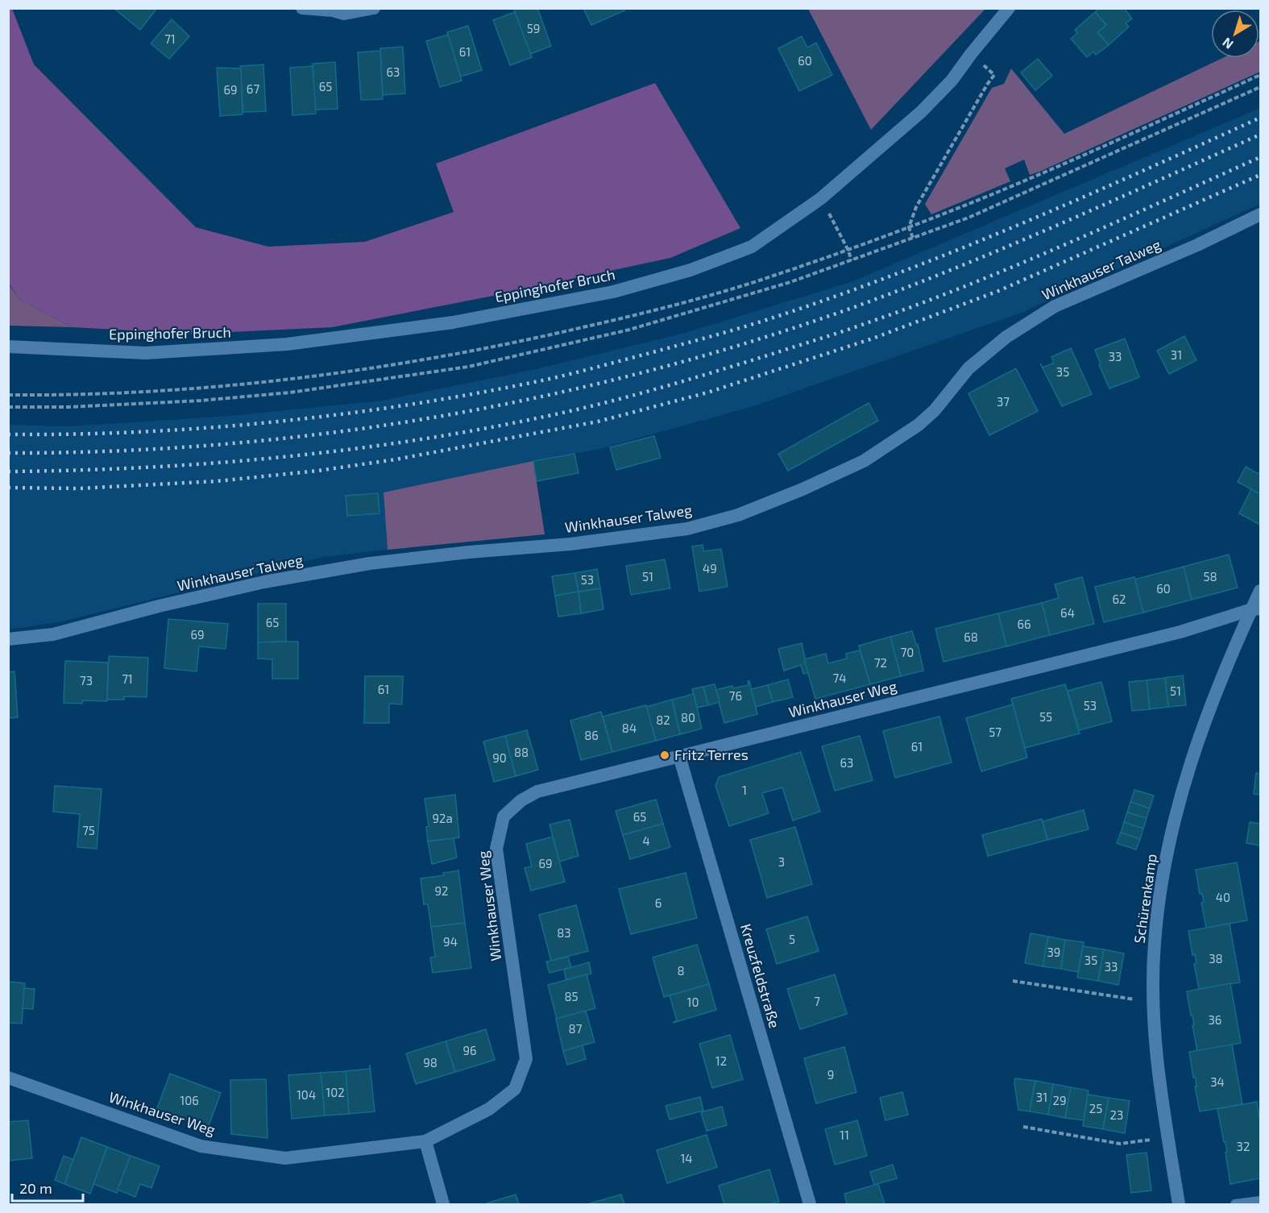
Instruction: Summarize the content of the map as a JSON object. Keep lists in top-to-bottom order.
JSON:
{
  "streets": {
    "street": [
      "Winkhauser Talweg",
      "Eppinghofer Bruch",
      "Winkhauser Weg",
      "Schürenkamp",
      "Kreuzfeldstraße"
    ]
  },
  "crossings": [
    ["Winkhauser Weg", "Schürenkamp"],
    ["Winkhauser Weg", "Kreuzfeldstraße"]
  ],
  "places": ["Fritz Terres"],
  "house_numbers": [
    "59",
    "71",
    "61",
    "60",
    "63",
    "65",
    "67",
    "69",
    "31",
    "33",
    "35",
    "37",
    "49",
    "51",
    "58",
    "53",
    "60",
    "62",
    "64",
    "65",
    "66",
    "69",
    "68",
    "70",
    "72",
    "74",
    "71",
    "73",
    "61",
    "51",
    "76",
    "53",
    "55",
    "80",
    "82",
    "84",
    "57",
    "86",
    "61",
    "88",
    "90",
    "63",
    "1",
    "65",
    "92a",
    "75",
    "4",
    "3",
    "69",
    "92",
    "40",
    "6",
    "83",
    "5",
    "94",
    "39",
    "38",
    "35",
    "33",
    "8",
    "85",
    "7",
    "10",
    "36",
    "87",
    "96",
    "12",
    "98",
    "9",
    "34",
    "102",
    "104",
    "31",
    "106",
    "29",
    "25",
    "23",
    "11",
    "32",
    "14"
  ],
  "scale_bar": "20 m",
  "north": "bottom left"
}
